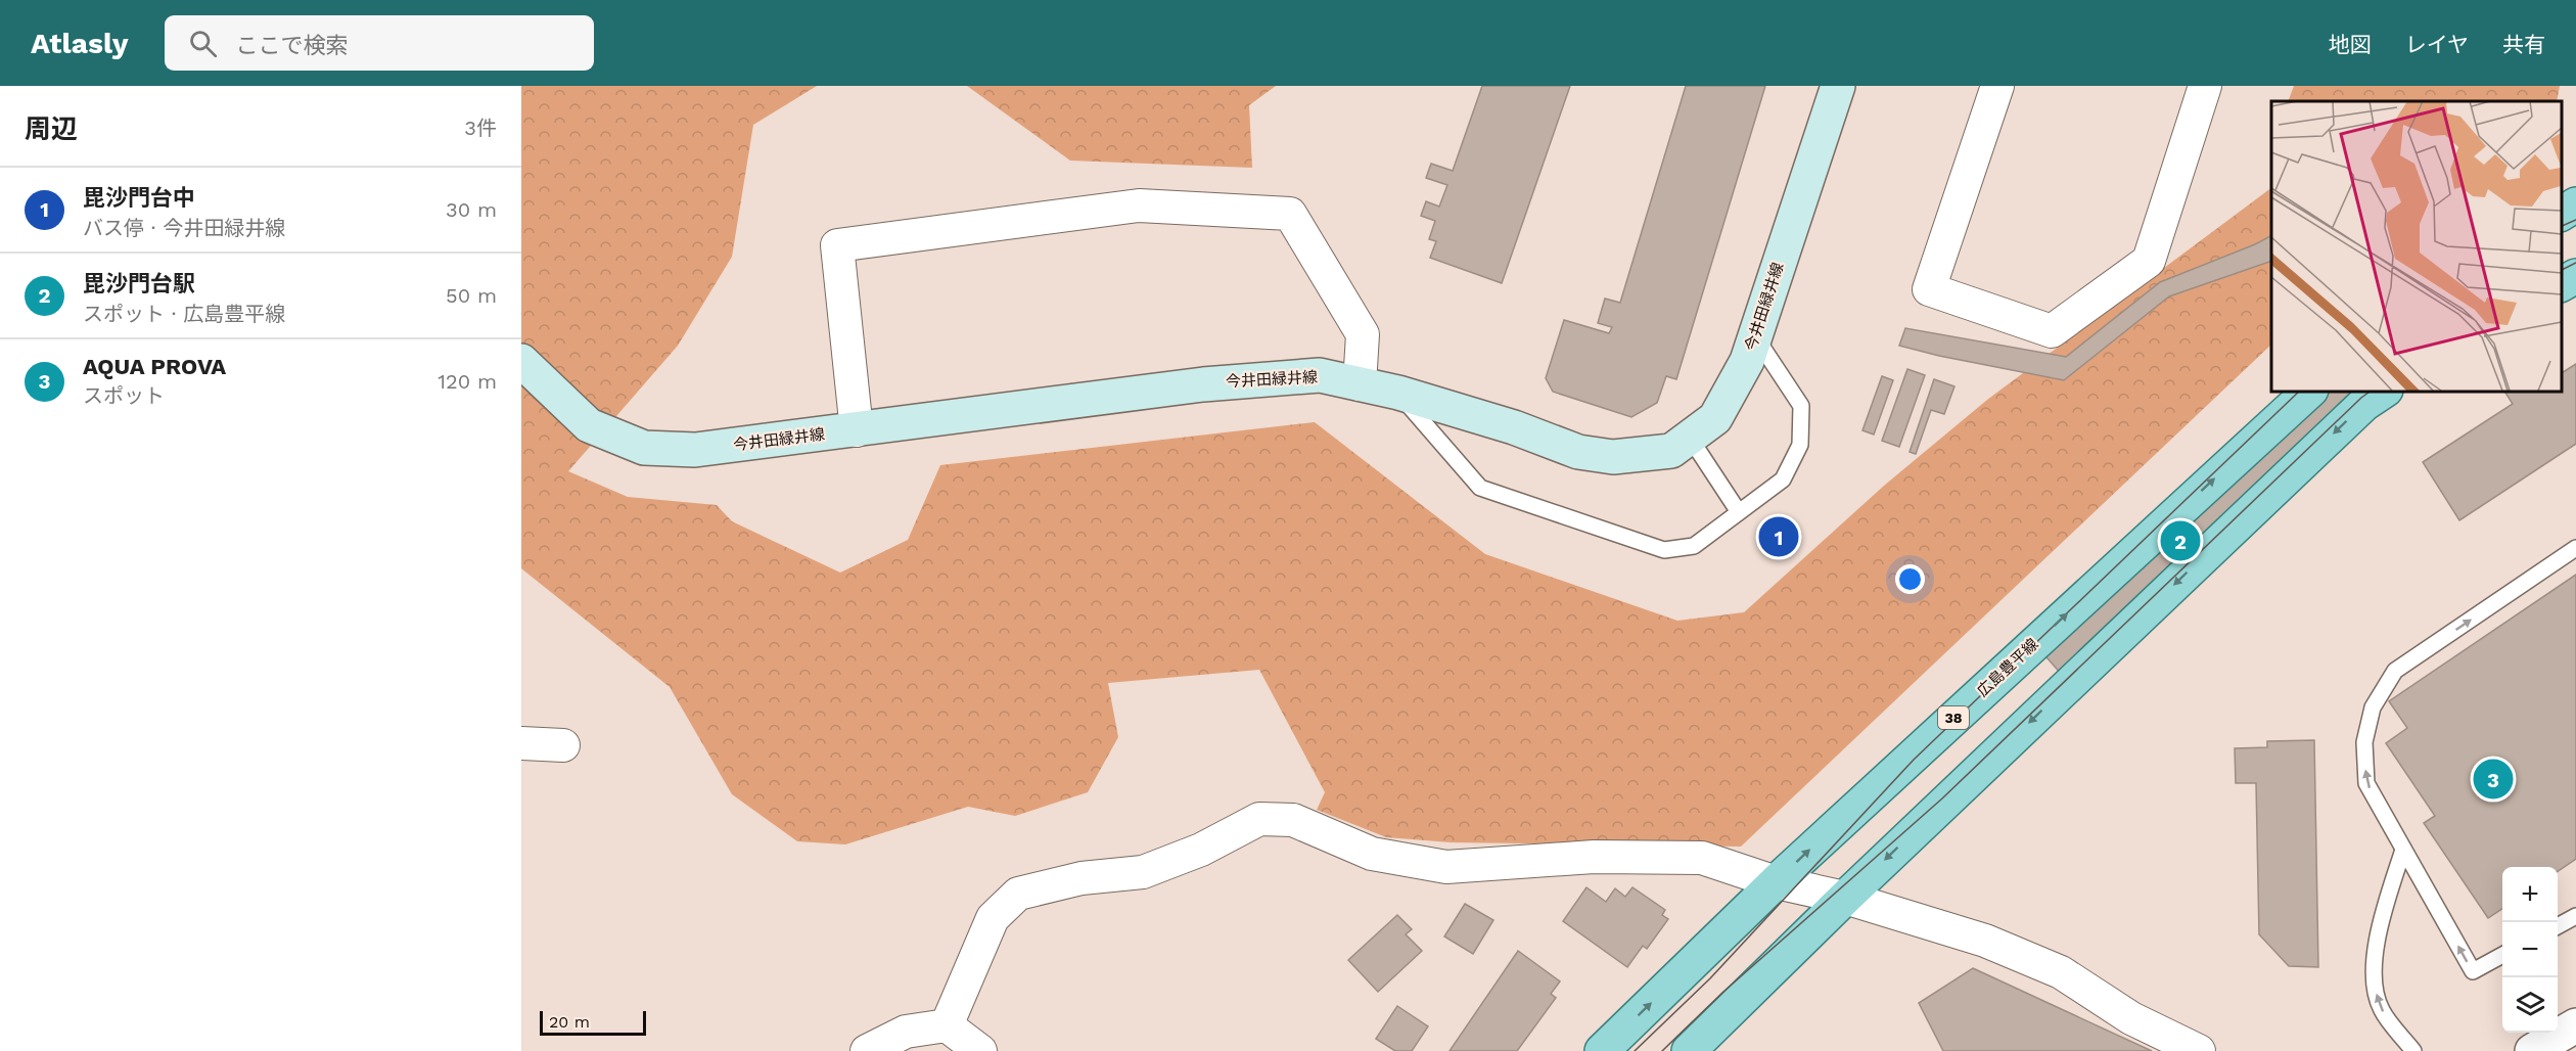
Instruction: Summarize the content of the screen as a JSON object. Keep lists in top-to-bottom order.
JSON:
{
  "streets": {
    "main road": ["今井田緑井線", "広島豊平線", "38"]
  },
  "scale_bar": "20 m",
  "page": {
    "header": "Atlasly",
    "search": "ここで検索",
    "nav": ["地図", "レイヤ", "共有"],
    "heading": ["周辺", "3件"],
    "list": [
      {
        "mark": "1",
        "name": "毘沙門台中",
        "note": "バス停 · 今井田緑井線",
        "value": "30 m"
      },
      {
        "mark": "2",
        "name": "毘沙門台駅",
        "note": "スポット · 広島豊平線",
        "value": "50 m"
      },
      {
        "mark": "3",
        "name": "AQUA PROVA",
        "note": "スポット",
        "value": "120 m"
      }
    ],
    "pins": ["1", "2", "3"],
    "map_buttons": ["+", "−"],
    "scale": "20 m"
  }
}
